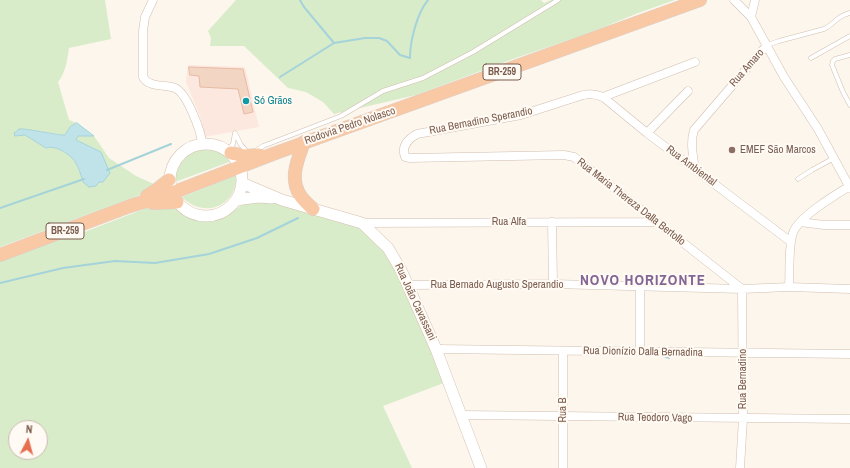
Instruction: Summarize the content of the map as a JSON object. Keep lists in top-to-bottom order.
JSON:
{
  "streets": {
    "highway": ["BR-259", "Rodovia Pedro Nolasco"],
    "main road": ["Rua João Cavassani"],
    "street": [
      "Rua Amaro",
      "Rua Bernadino Sperandio",
      "Rua Ambiental",
      "Rua Maria Thereza Dalla Bertollo",
      "Rua Alfa",
      "Rua Bernado Augusto Sperandio",
      "Rua Dionízio Dalla Bernadina",
      "Rua Bernadino",
      "Rua B",
      "Rua Teodoro Vago"
    ]
  },
  "crossings": [
    ["Rua Amaro", "Rua Ambiental"],
    ["Rua Bernadino Sperandio", "Rua Ambiental"],
    ["Rua Bernadino Sperandio", "Rua Maria Thereza Dalla Bertollo"],
    ["Rua Maria Thereza Dalla Bertollo", "Rua Alfa"],
    ["Rua Maria Thereza Dalla Bertollo", "Rua Bernado Augusto Sperandio"],
    ["Rua Maria Thereza Dalla Bertollo", "Rua Bernadino"],
    ["Rua Alfa", "Rua João Cavassani"],
    ["Rua Bernado Augusto Sperandio", "Rua João Cavassani"],
    ["Rua Bernado Augusto Sperandio", "Rua Bernadino"],
    ["Rua João Cavassani", "Rua Dionízio Dalla Bernadina"],
    ["Rua João Cavassani", "Rua Teodoro Vago"],
    ["Rua Dionízio Dalla Bernadina", "Rua Bernadino"],
    ["Rua Dionízio Dalla Bernadina", "Rua B"],
    ["Rua Bernadino", "Rua Teodoro Vago"],
    ["Rua B", "Rua Teodoro Vago"]
  ],
  "districts": ["NOVO HORIZONTE"],
  "places": ["Só Grãos", "EMEF São Marcos"],
  "north": "top"
}
